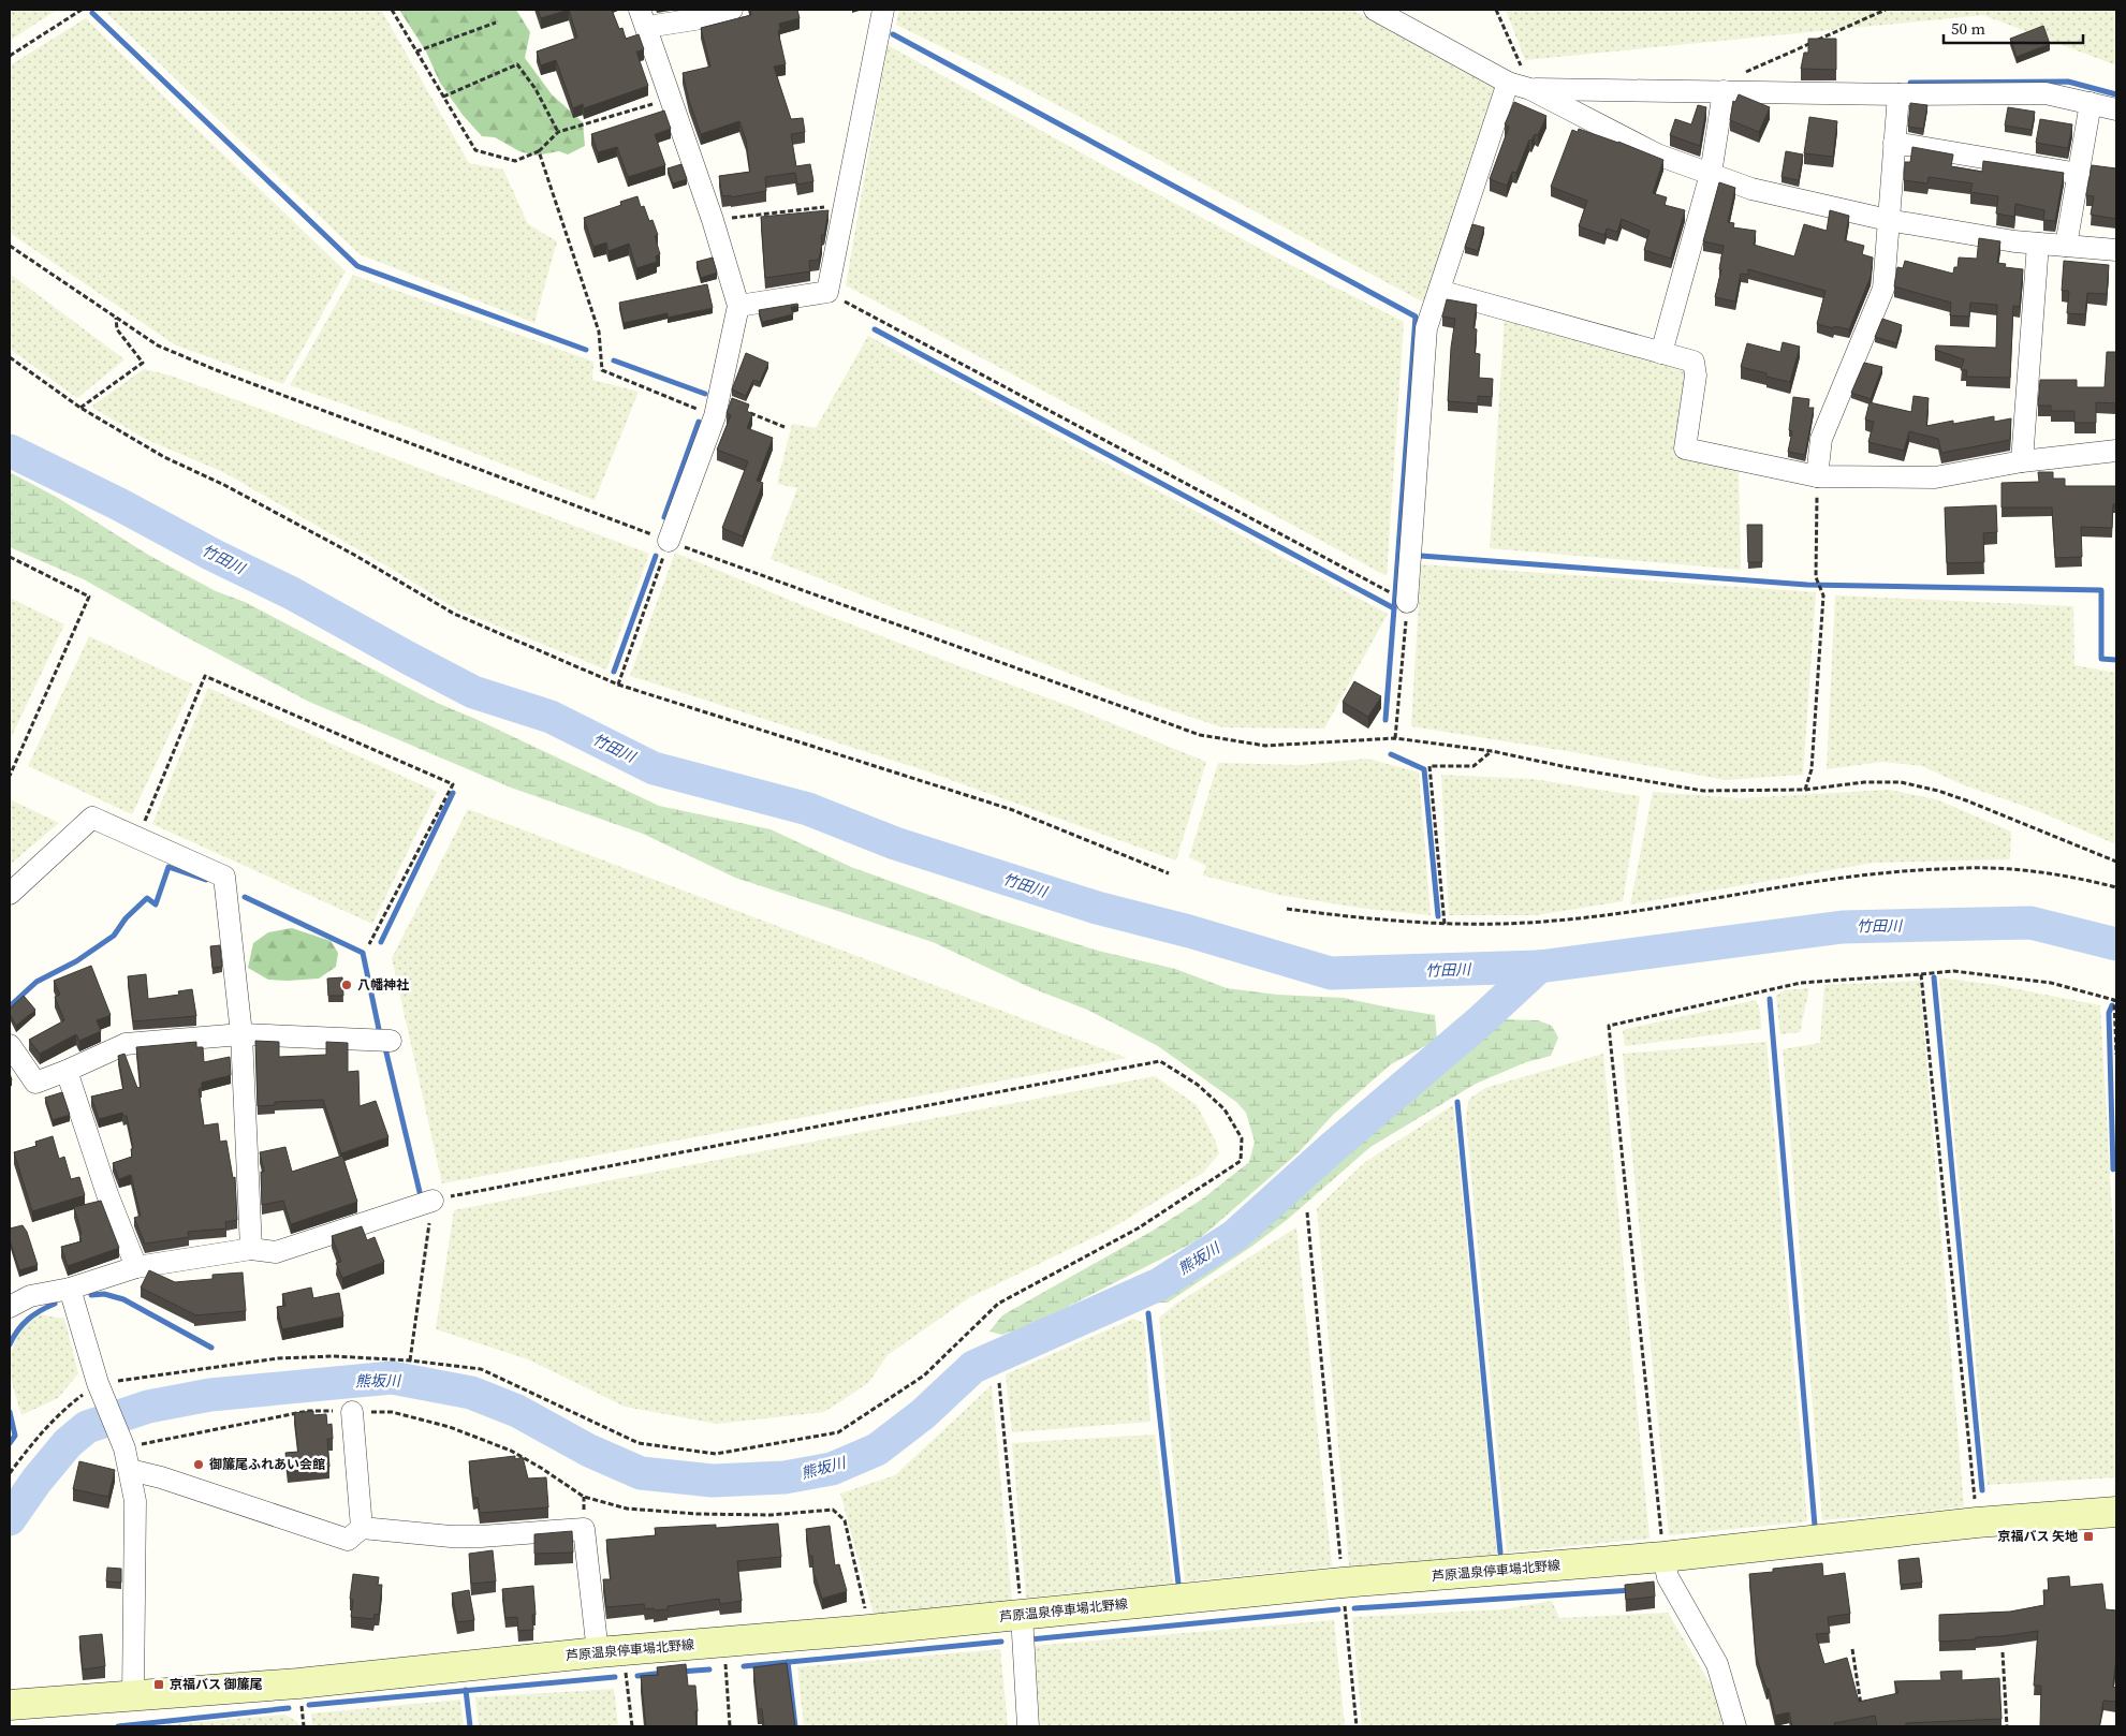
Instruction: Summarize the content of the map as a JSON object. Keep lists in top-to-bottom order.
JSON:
{
  "streets": {
    "main road": ["芦原温泉停車場北野線"]
  },
  "water": ["竹田川", "熊坂川"],
  "places": {
    "other": ["八幡神社", "御簾尾ふれあい会館"],
    "transit": ["京福バス 矢地", "京福バス 御簾尾"]
  },
  "scale_bar": "50 m"
}
